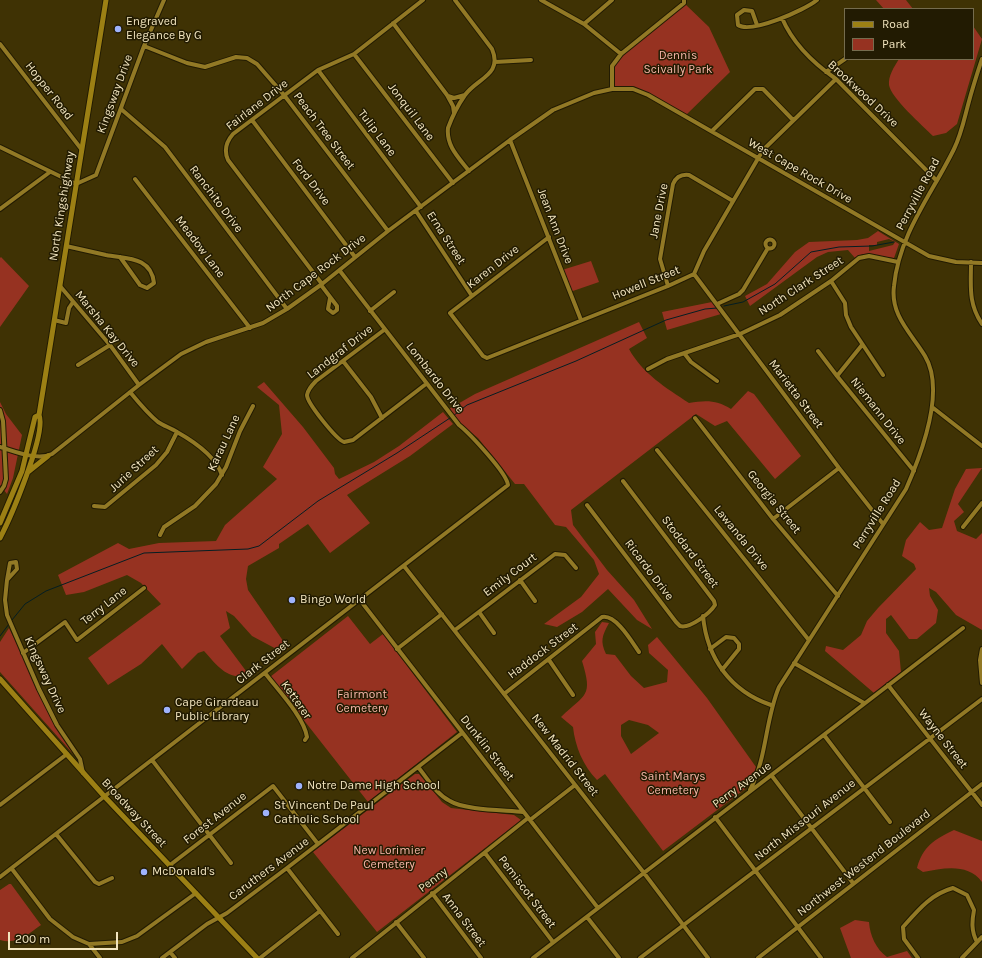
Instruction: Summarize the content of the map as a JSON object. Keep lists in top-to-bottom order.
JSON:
{
  "streets": {
    "main road": ["North Kingshighway", "Broadway Street"],
    "street": [
      "Hopper Road",
      "Kingsway Drive",
      "Brookwood Drive",
      "Fairlane Drive",
      "Jonquil Lane",
      "Peach Tree Street",
      "Tulip Lane",
      "West Cape Rock Drive",
      "Ford Drive",
      "Perryville Road",
      "Ranchito Drive",
      "Jane Drive",
      "Jean Ann Drive",
      "Erna Street",
      "Meadow Lane",
      "Karen Drive",
      "North Cape Rock Drive",
      "Howell Street",
      "North Clark Street",
      "Marsha Kay Drive",
      "Landgraf Drive",
      "Lombardo Drive",
      "Marietta Street",
      "Niemann Drive",
      "Karau Lane",
      "Jurie Street",
      "Georgia Street",
      "Lawanda Drive",
      "Stoddard Street",
      "Ricardo Drive",
      "Emily Court",
      "Terry Lane",
      "Haddock Street",
      "Clark Street",
      "Ketterer",
      "Wayne Street",
      "Dunklin Street",
      "New Madrid Street",
      "Perry Avenue",
      "Forest Avenue",
      "North Missouri Avenue",
      "Northwest Westend Boulevard",
      "Caruthers Avenue",
      "Penny",
      "Pemiscot Street",
      "Anna Street"
    ]
  },
  "crossings": [
    ["Hopper Road", "North Kingshighway"],
    ["Kingsway Drive", "Peach Tree Street"],
    ["Kingsway Drive", "Ranchito Drive"],
    ["Kingsway Drive", "North Kingshighway"],
    ["Kingsway Drive", "Terry Lane"],
    ["Kingsway Drive", "Broadway Street"],
    ["Brookwood Drive", "Perryville Road"],
    ["Brookwood Drive", "Howell Street"],
    ["Fairlane Drive", "Jonquil Lane"],
    ["Fairlane Drive", "Peach Tree Street"],
    ["Fairlane Drive", "Tulip Lane"],
    ["Fairlane Drive", "Ford Drive"],
    ["Fairlane Drive", "North Cape Rock Drive"],
    ["Jonquil Lane", "North Cape Rock Drive"],
    ["Peach Tree Street", "North Cape Rock Drive"],
    ["Tulip Lane", "North Cape Rock Drive"],
    ["West Cape Rock Drive", "Perryville Road"],
    ["West Cape Rock Drive", "North Cape Rock Drive"],
    ["West Cape Rock Drive", "Howell Street"],
    ["Ford Drive", "North Cape Rock Drive"],
    ["Perryville Road", "North Clark Street"],
    ["Perryville Road", "Marietta Street"],
    ["Perryville Road", "Niemann Drive"],
    ["Perryville Road", "Georgia Street"],
    ["Perryville Road", "Lawanda Drive"],
    ["Perryville Road", "Perry Avenue"],
    ["Ranchito Drive", "North Cape Rock Drive"],
    ["North Kingshighway", "Marsha Kay Drive"],
    ["Jane Drive", "Howell Street"],
    ["Jean Ann Drive", "Karen Drive"],
    ["Jean Ann Drive", "North Cape Rock Drive"],
    ["Jean Ann Drive", "Howell Street"],
    ["Erna Street", "Karen Drive"],
    ["Erna Street", "North Cape Rock Drive"],
    ["Meadow Lane", "North Cape Rock Drive"],
    ["Karen Drive", "Howell Street"],
    ["North Cape Rock Drive", "Marsha Kay Drive"],
    ["North Cape Rock Drive", "Lombardo Drive"],
    ["Howell Street", "Marietta Street"],
    ["North Clark Street", "Marietta Street"],
    ["Landgraf Drive", "Lombardo Drive"],
    ["Lombardo Drive", "Clark Street"],
    ["Stoddard Street", "Ricardo Drive"],
    ["Emily Court", "New Madrid Street"],
    ["Haddock Street", "New Madrid Street"],
    ["Clark Street", "Ketterer"],
    ["Clark Street", "Dunklin Street"],
    ["Clark Street", "New Madrid Street"],
    ["Clark Street", "Broadway Street"],
    ["Wayne Street", "Perry Avenue"],
    ["Wayne Street", "North Missouri Avenue"],
    ["Wayne Street", "Northwest Westend Boulevard"],
    ["Dunklin Street", "Perry Avenue"],
    ["Dunklin Street", "Caruthers Avenue"],
    ["Dunklin Street", "Penny"],
    ["New Madrid Street", "Perry Avenue"],
    ["New Madrid Street", "North Missouri Avenue"],
    ["New Madrid Street", "Penny"],
    ["Perry Avenue", "Pemiscot Street"],
    ["Broadway Street", "Forest Avenue"],
    ["Broadway Street", "Caruthers Avenue"],
    ["Forest Avenue", "Caruthers Avenue"],
    ["Penny", "Pemiscot Street"],
    ["Penny", "Anna Street"]
  ],
  "parks": [
    "Dennis Scivally Park",
    "Fairmont Cemetery",
    "Saint Marys Cemetery",
    "New Lorimier Cemetery"
  ],
  "places": [
    "Engraved Elegance By G",
    "Bingo World",
    "Cape Girardeau Public Library",
    "Notre Dame High School",
    "St Vincent De Paul Catholic School",
    "McDonald's"
  ],
  "legend": ["Road", "Park"],
  "scale_bar": "200 m"
}
